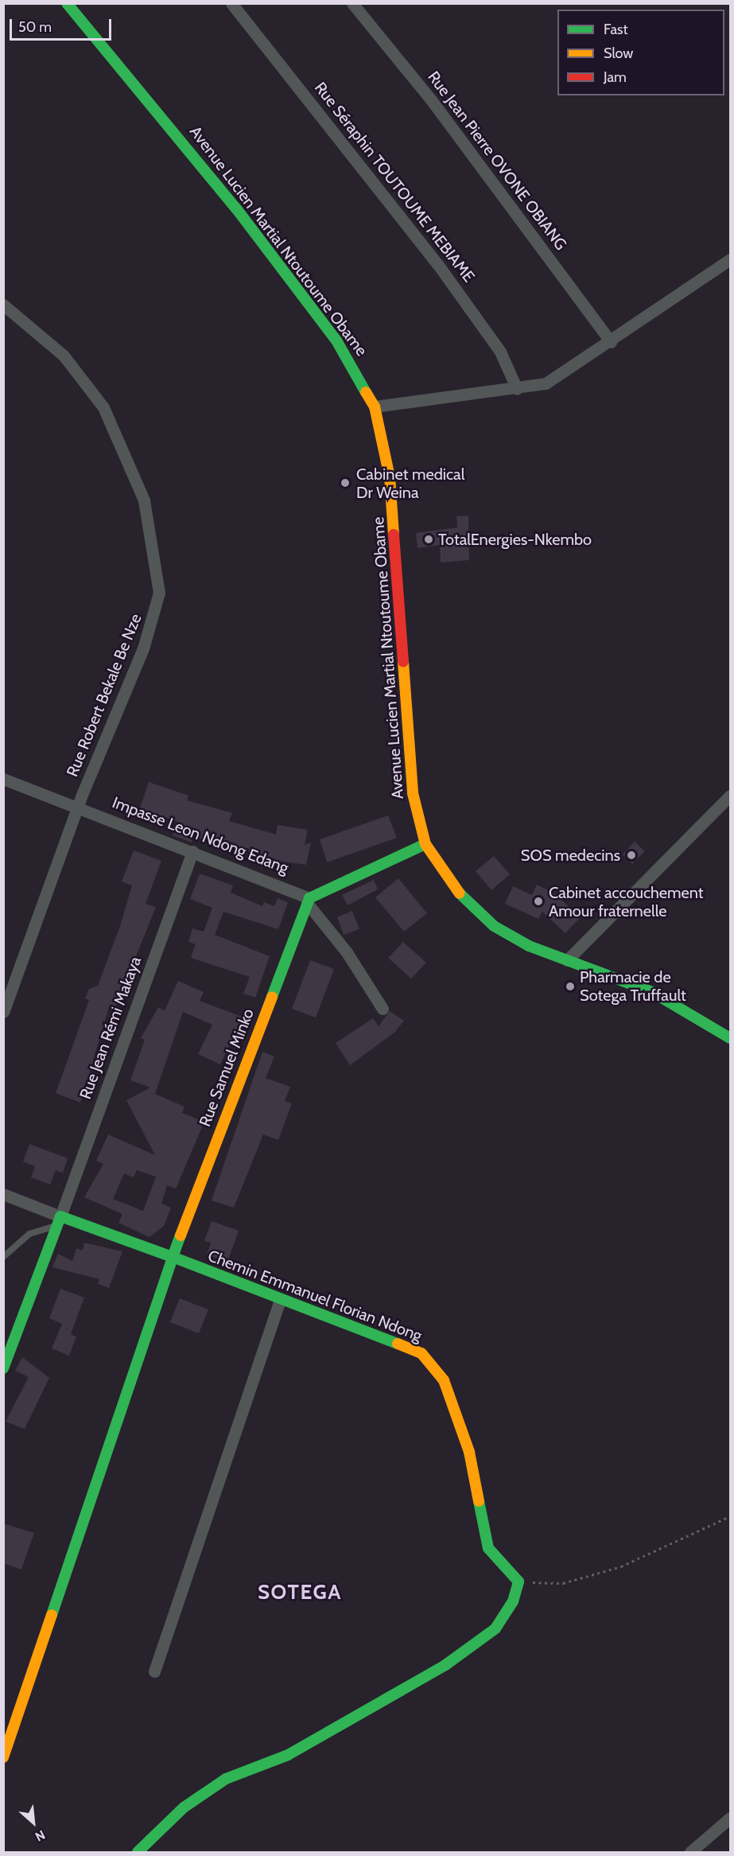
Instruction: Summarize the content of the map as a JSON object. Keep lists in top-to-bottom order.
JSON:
{
  "streets": {
    "street": [
      "Rue Jean Pierre OVONE OBIANG",
      "Rue Séraphin TOUTOUME MEBIAME",
      "Avenue Lucien Martial Ntoutoume Obame",
      "Rue Robert Bekale Be Nze",
      "Impasse Leon Ndong Edang",
      "Rue Jean Rémi Makaya",
      "Rue Samuel Minko",
      "Chemin Emmanuel Florian Ndong"
    ]
  },
  "crossings": [
    ["Rue Robert Bekale Be Nze", "Impasse Leon Ndong Edang"],
    ["Impasse Leon Ndong Edang", "Rue Jean Rémi Makaya"],
    ["Impasse Leon Ndong Edang", "Rue Samuel Minko"],
    ["Rue Samuel Minko", "Chemin Emmanuel Florian Ndong"]
  ],
  "districts": ["SOTEGA"],
  "places": [
    "Cabinet medical Dr Weina",
    "TotalEnergies-Nkembo",
    "SOS medecins",
    "Cabinet accouchement Amour fraternelle",
    "Pharmacie de Sotega Truffault"
  ],
  "legend": ["Fast", "Slow", "Jam"],
  "scale_bar": "50 m",
  "north": "bottom right"
}
